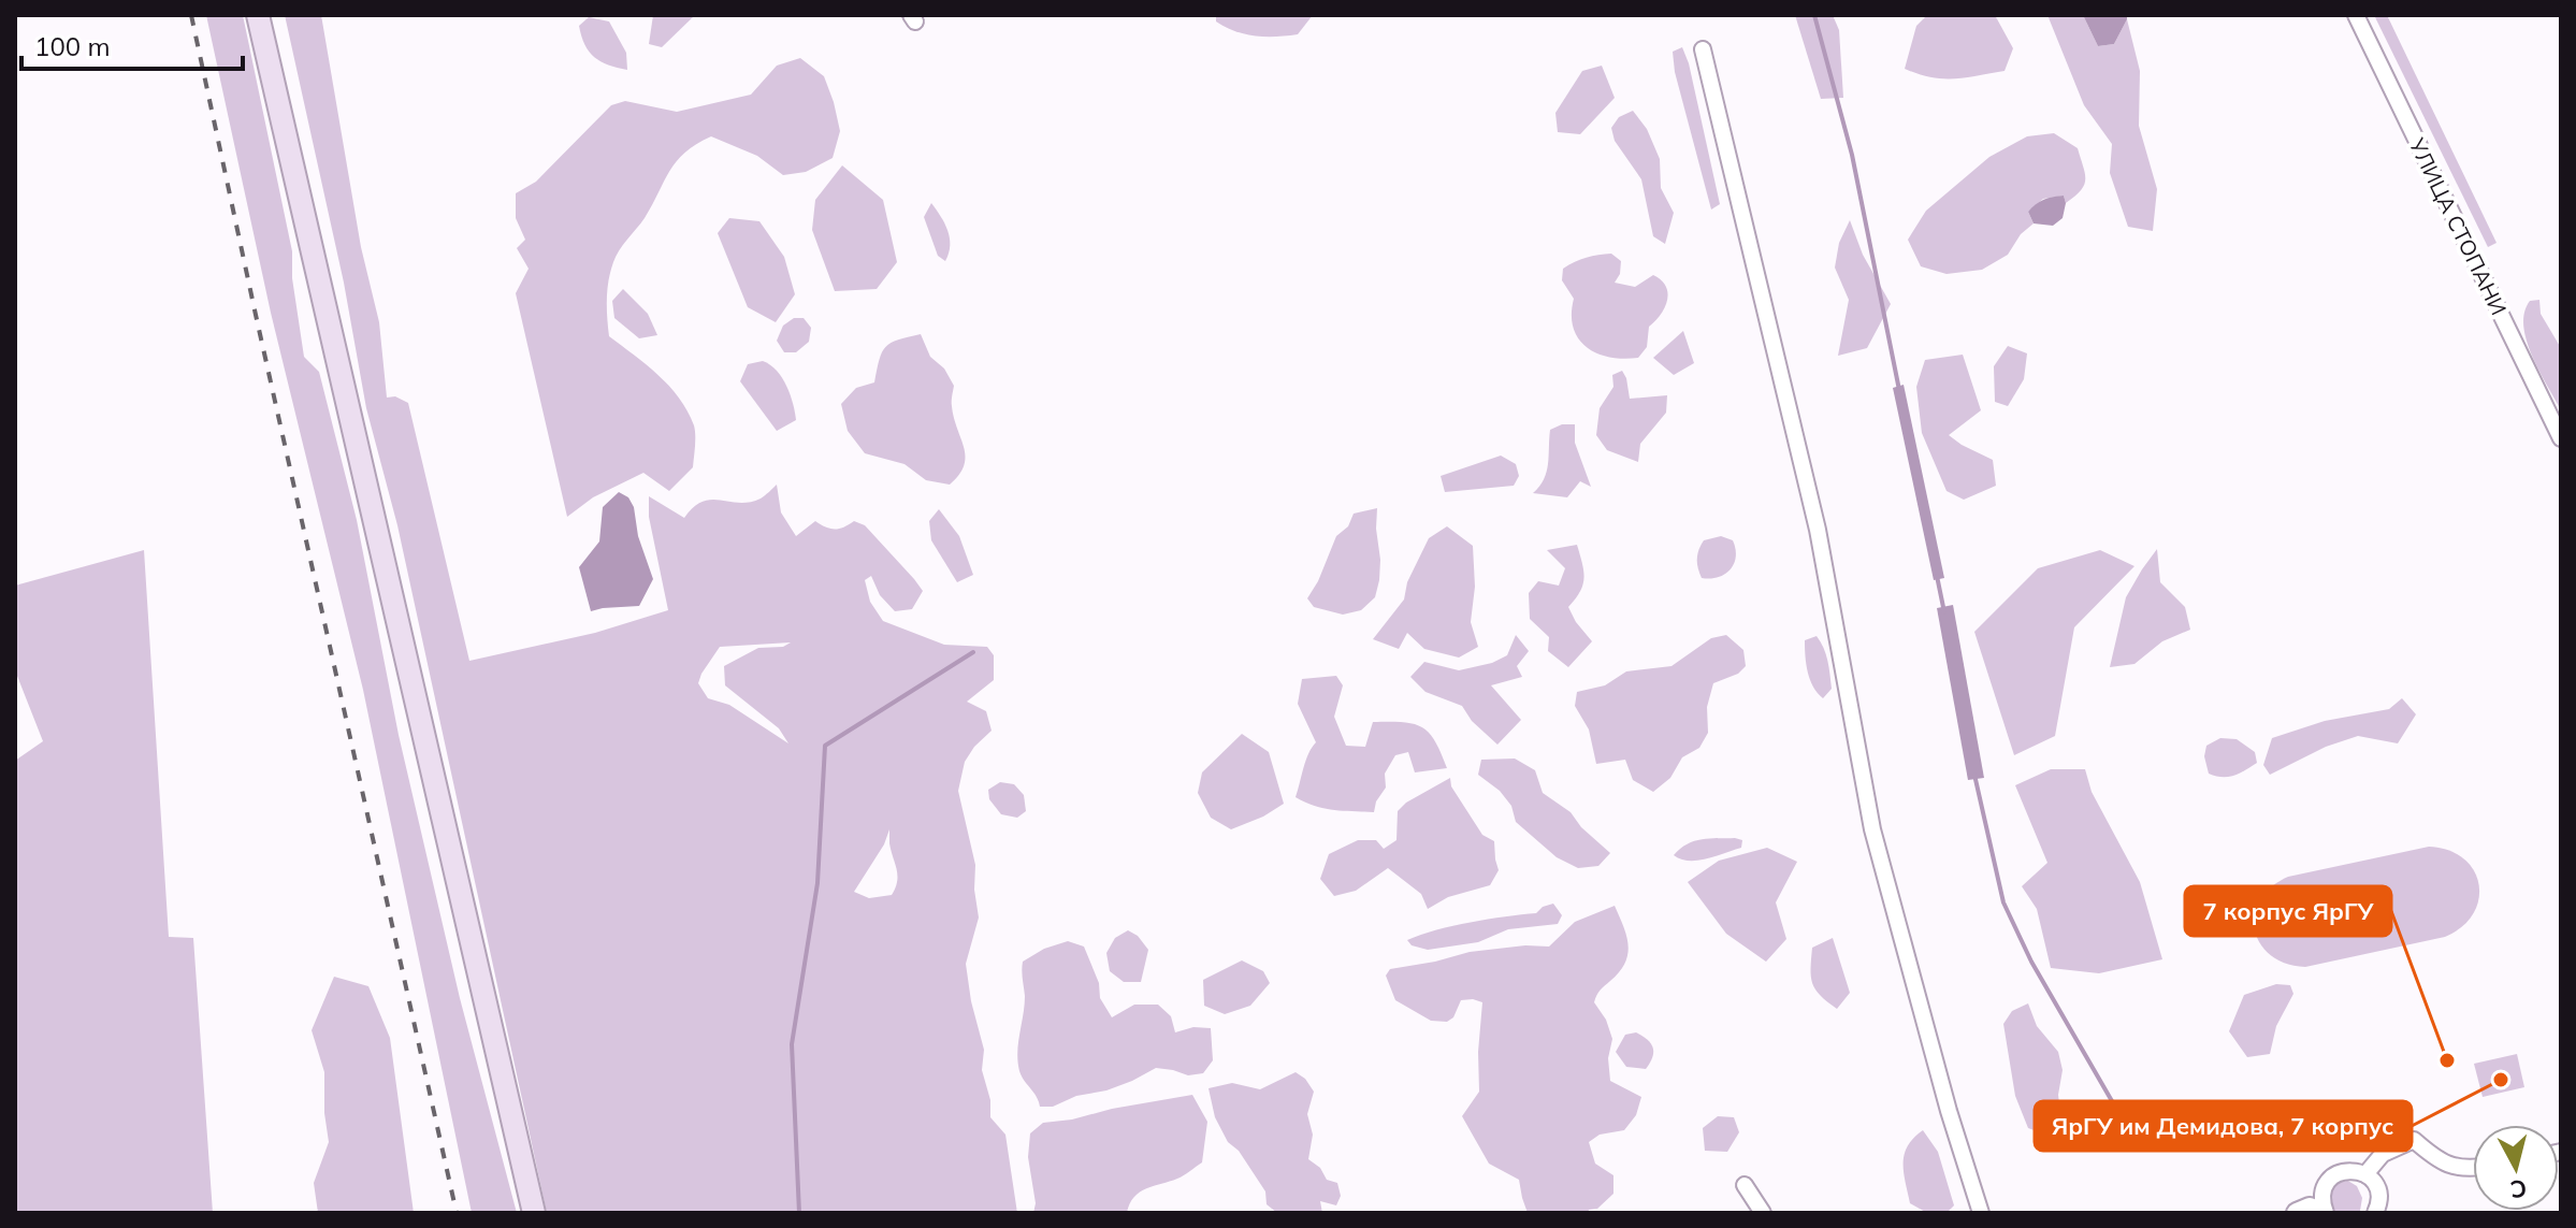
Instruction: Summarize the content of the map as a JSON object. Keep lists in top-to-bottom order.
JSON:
{
  "streets": {
    "street": ["УЛИЦА СТОПАНИ"]
  },
  "places": ["7 корпус ЯрГУ", "ЯрГУ им Демидова, 7 корпус"],
  "scale_bar": "100 m",
  "north": "bottom"
}
